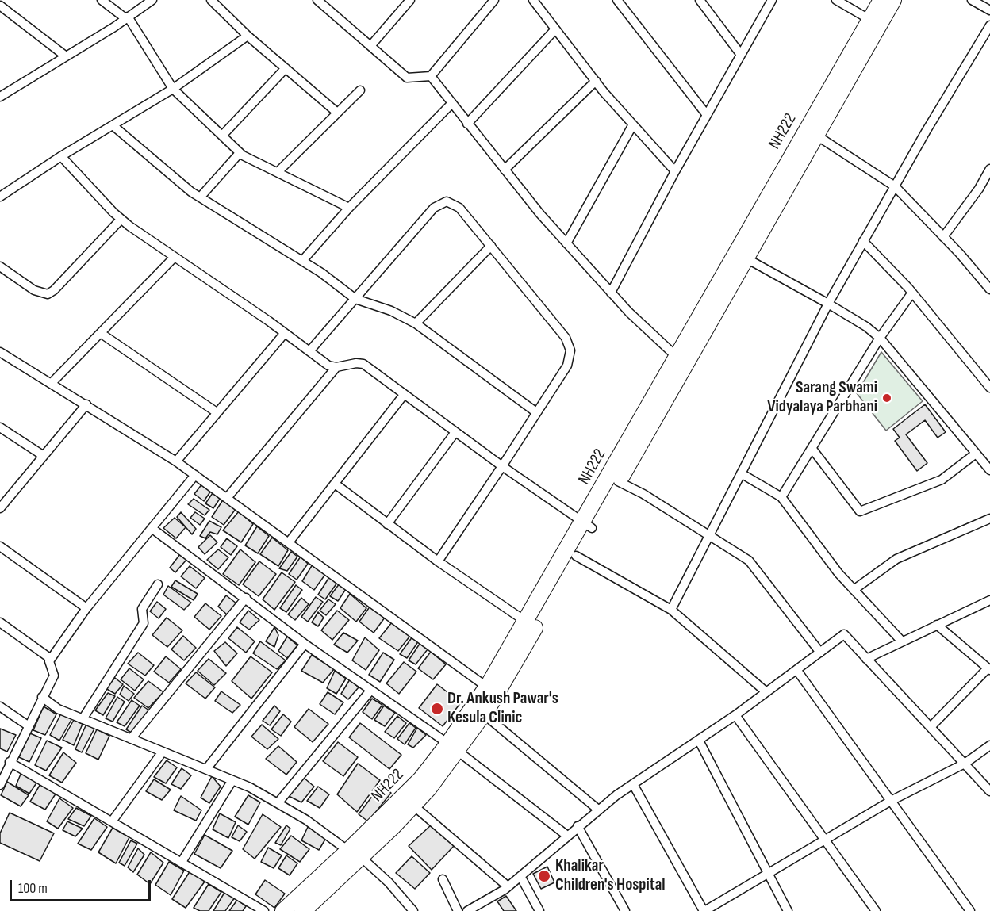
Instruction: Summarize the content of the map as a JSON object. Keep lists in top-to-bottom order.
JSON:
{
  "streets": {
    "highway": ["NH222"]
  },
  "places": ["Sarang Swami Vidyalaya Parbhani", "Dr. Ankush Pawar's Kesula Clinic", "Khalikar Children's Hospital"],
  "scale_bar": "100 m"
}
